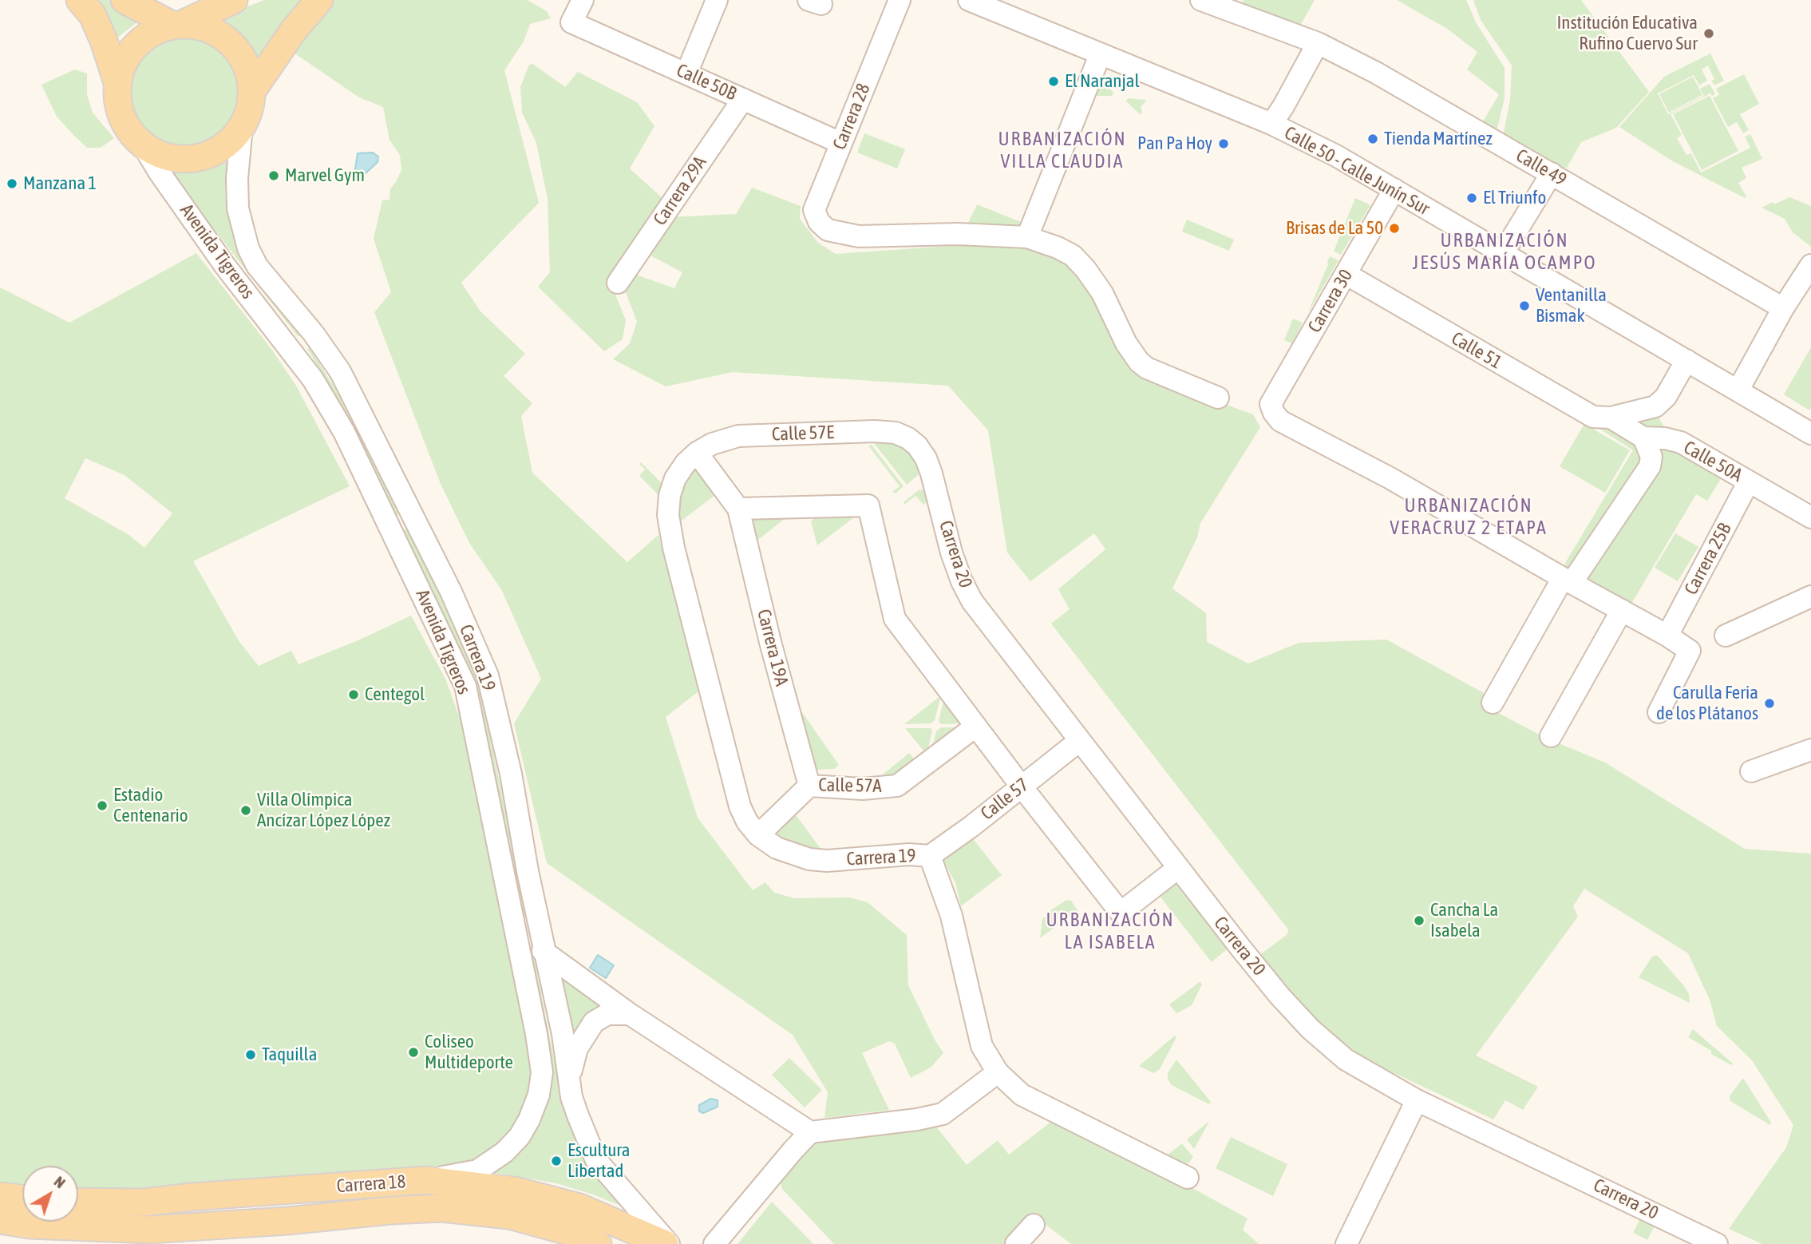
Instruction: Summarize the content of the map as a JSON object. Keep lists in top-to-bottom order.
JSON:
{
  "streets": {
    "main road": ["Carrera 18"],
    "street": [
      "Calle 50B",
      "Carrera 28",
      "Calle 49",
      "Calle 50 - Calle Junín Sur",
      "Carrera 29A",
      "Avenida Tigreros",
      "Carrera 30",
      "Calle 51",
      "Calle 57E",
      "Calle 50A",
      "Carrera 20",
      "Carrera 25B",
      "Carrera 19A",
      "Carrera 19",
      "Calle 57A",
      "Calle 57"
    ]
  },
  "crossings": [
    ["Calle 50B", "Carrera 28"],
    ["Calle 50B", "Carrera 29A"],
    ["Calle 50 - Calle Junín Sur", "Carrera 30"],
    ["Avenida Tigreros", "Carrera 19"],
    ["Avenida Tigreros", "Carrera 18"],
    ["Carrera 30", "Calle 51"],
    ["Calle 51", "Calle 50A"],
    ["Calle 57E", "Carrera 20"],
    ["Calle 57E", "Carrera 19"],
    ["Calle 50A", "Carrera 25B"],
    ["Carrera 20", "Calle 57"],
    ["Carrera 19A", "Calle 57A"],
    ["Carrera 19", "Calle 57A"],
    ["Carrera 19", "Calle 57"],
    ["Carrera 19", "Carrera 18"]
  ],
  "districts": [
    "URBANIZACIÓN VILLA CLAUDIA",
    "URBANIZACIÓN JESÚS MARÍA OCAMPO",
    "URBANIZACIÓN VERACRUZ 2 ETAPA",
    "URBANIZACIÓN LA ISABELA"
  ],
  "places": [
    "Institución Educativa Rufino Cuervo Sur",
    "El Naranjal",
    "Tienda Martínez",
    "Pan Pa Hoy",
    "Marvel Gym",
    "Manzana 1",
    "El Triunfo",
    "Brisas de La 50",
    "Ventanilla Bismak",
    "Centegol",
    "Carulla Feria de los Plátanos",
    "Estadio Centenario",
    "Villa Olímpica Ancízar López López",
    "Cancha La Isabela",
    "Coliseo Multideporte",
    "Taquilla",
    "Escultura Libertad"
  ],
  "north": "top right"
}
